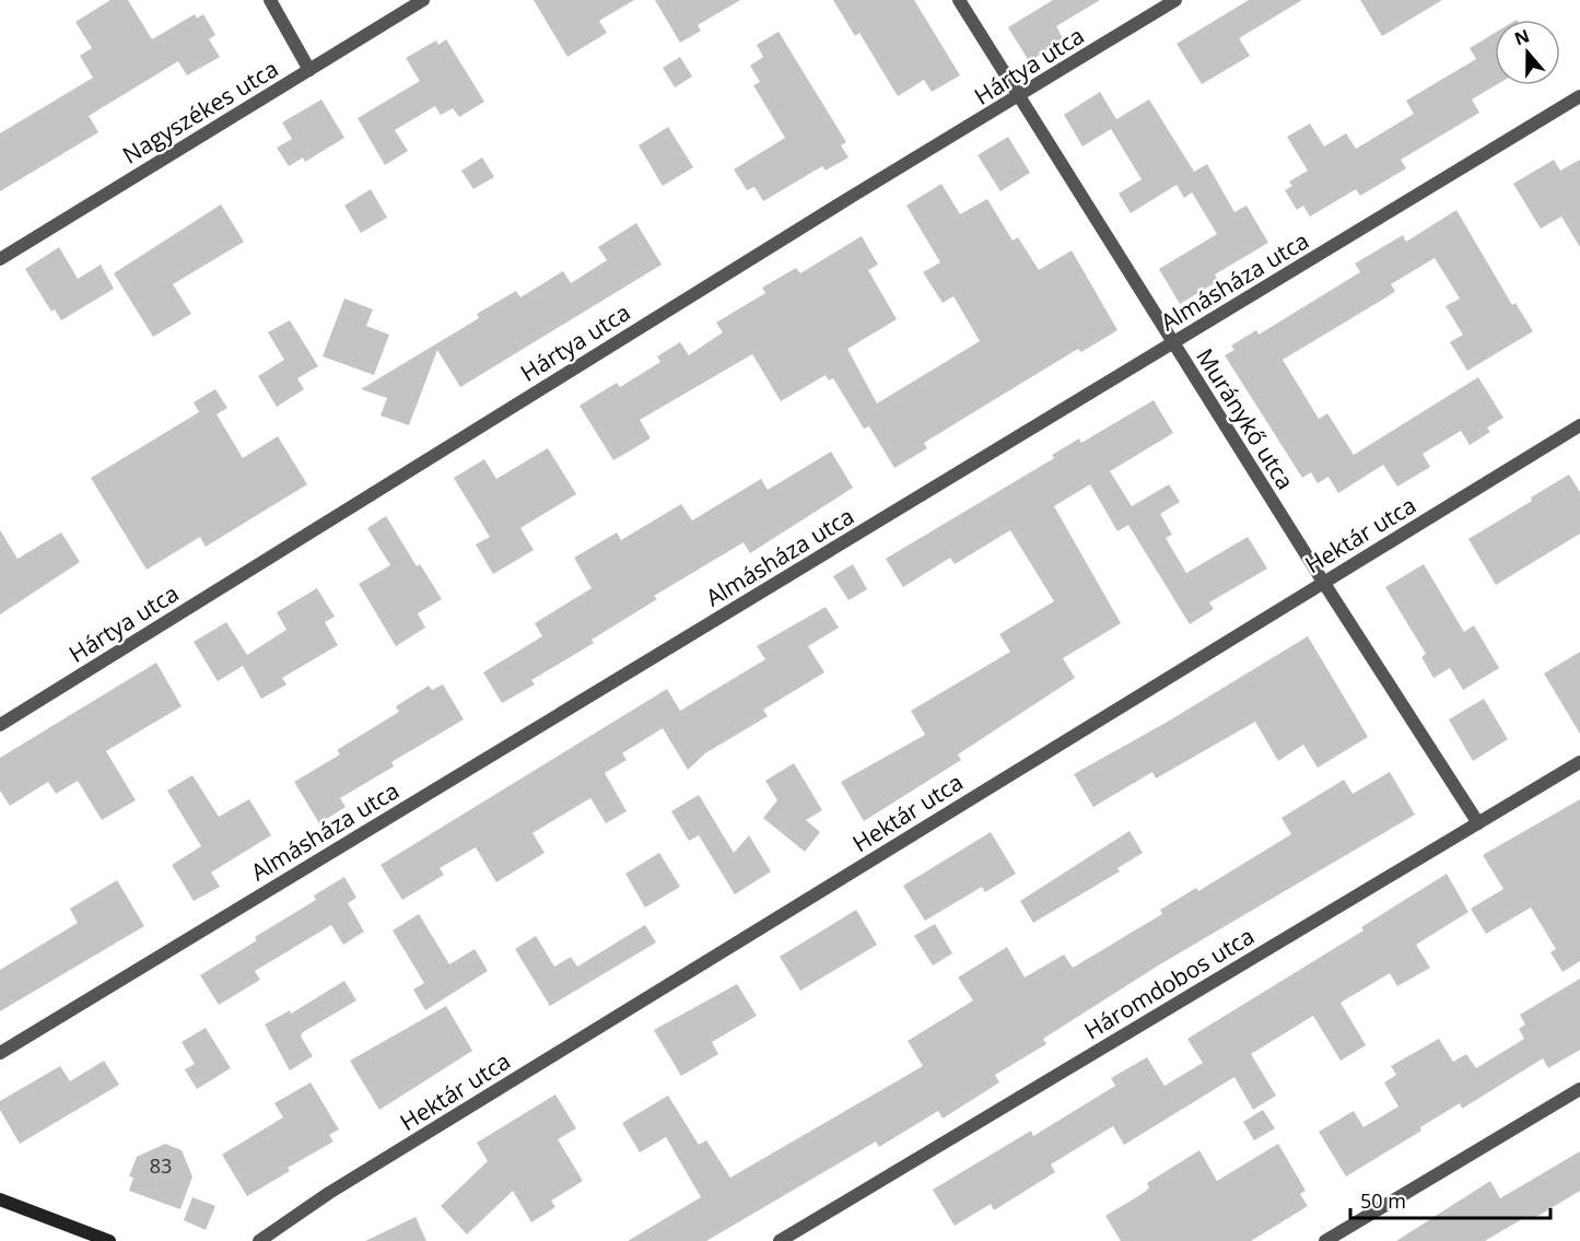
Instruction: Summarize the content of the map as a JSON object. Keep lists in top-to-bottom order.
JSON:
{
  "streets": {
    "street": [
      "Hártya utca",
      "Nagyszékes utca",
      "Almásháza utca",
      "Muránykő utca",
      "Hektár utca",
      "Háromdobos utca"
    ]
  },
  "crossings": [
    ["Hártya utca", "Muránykő utca"],
    ["Almásháza utca", "Muránykő utca"],
    ["Muránykő utca", "Hektár utca"],
    ["Muránykő utca", "Háromdobos utca"]
  ],
  "house_numbers": ["83"],
  "scale_bar": "50 m",
  "north": "top"
}
